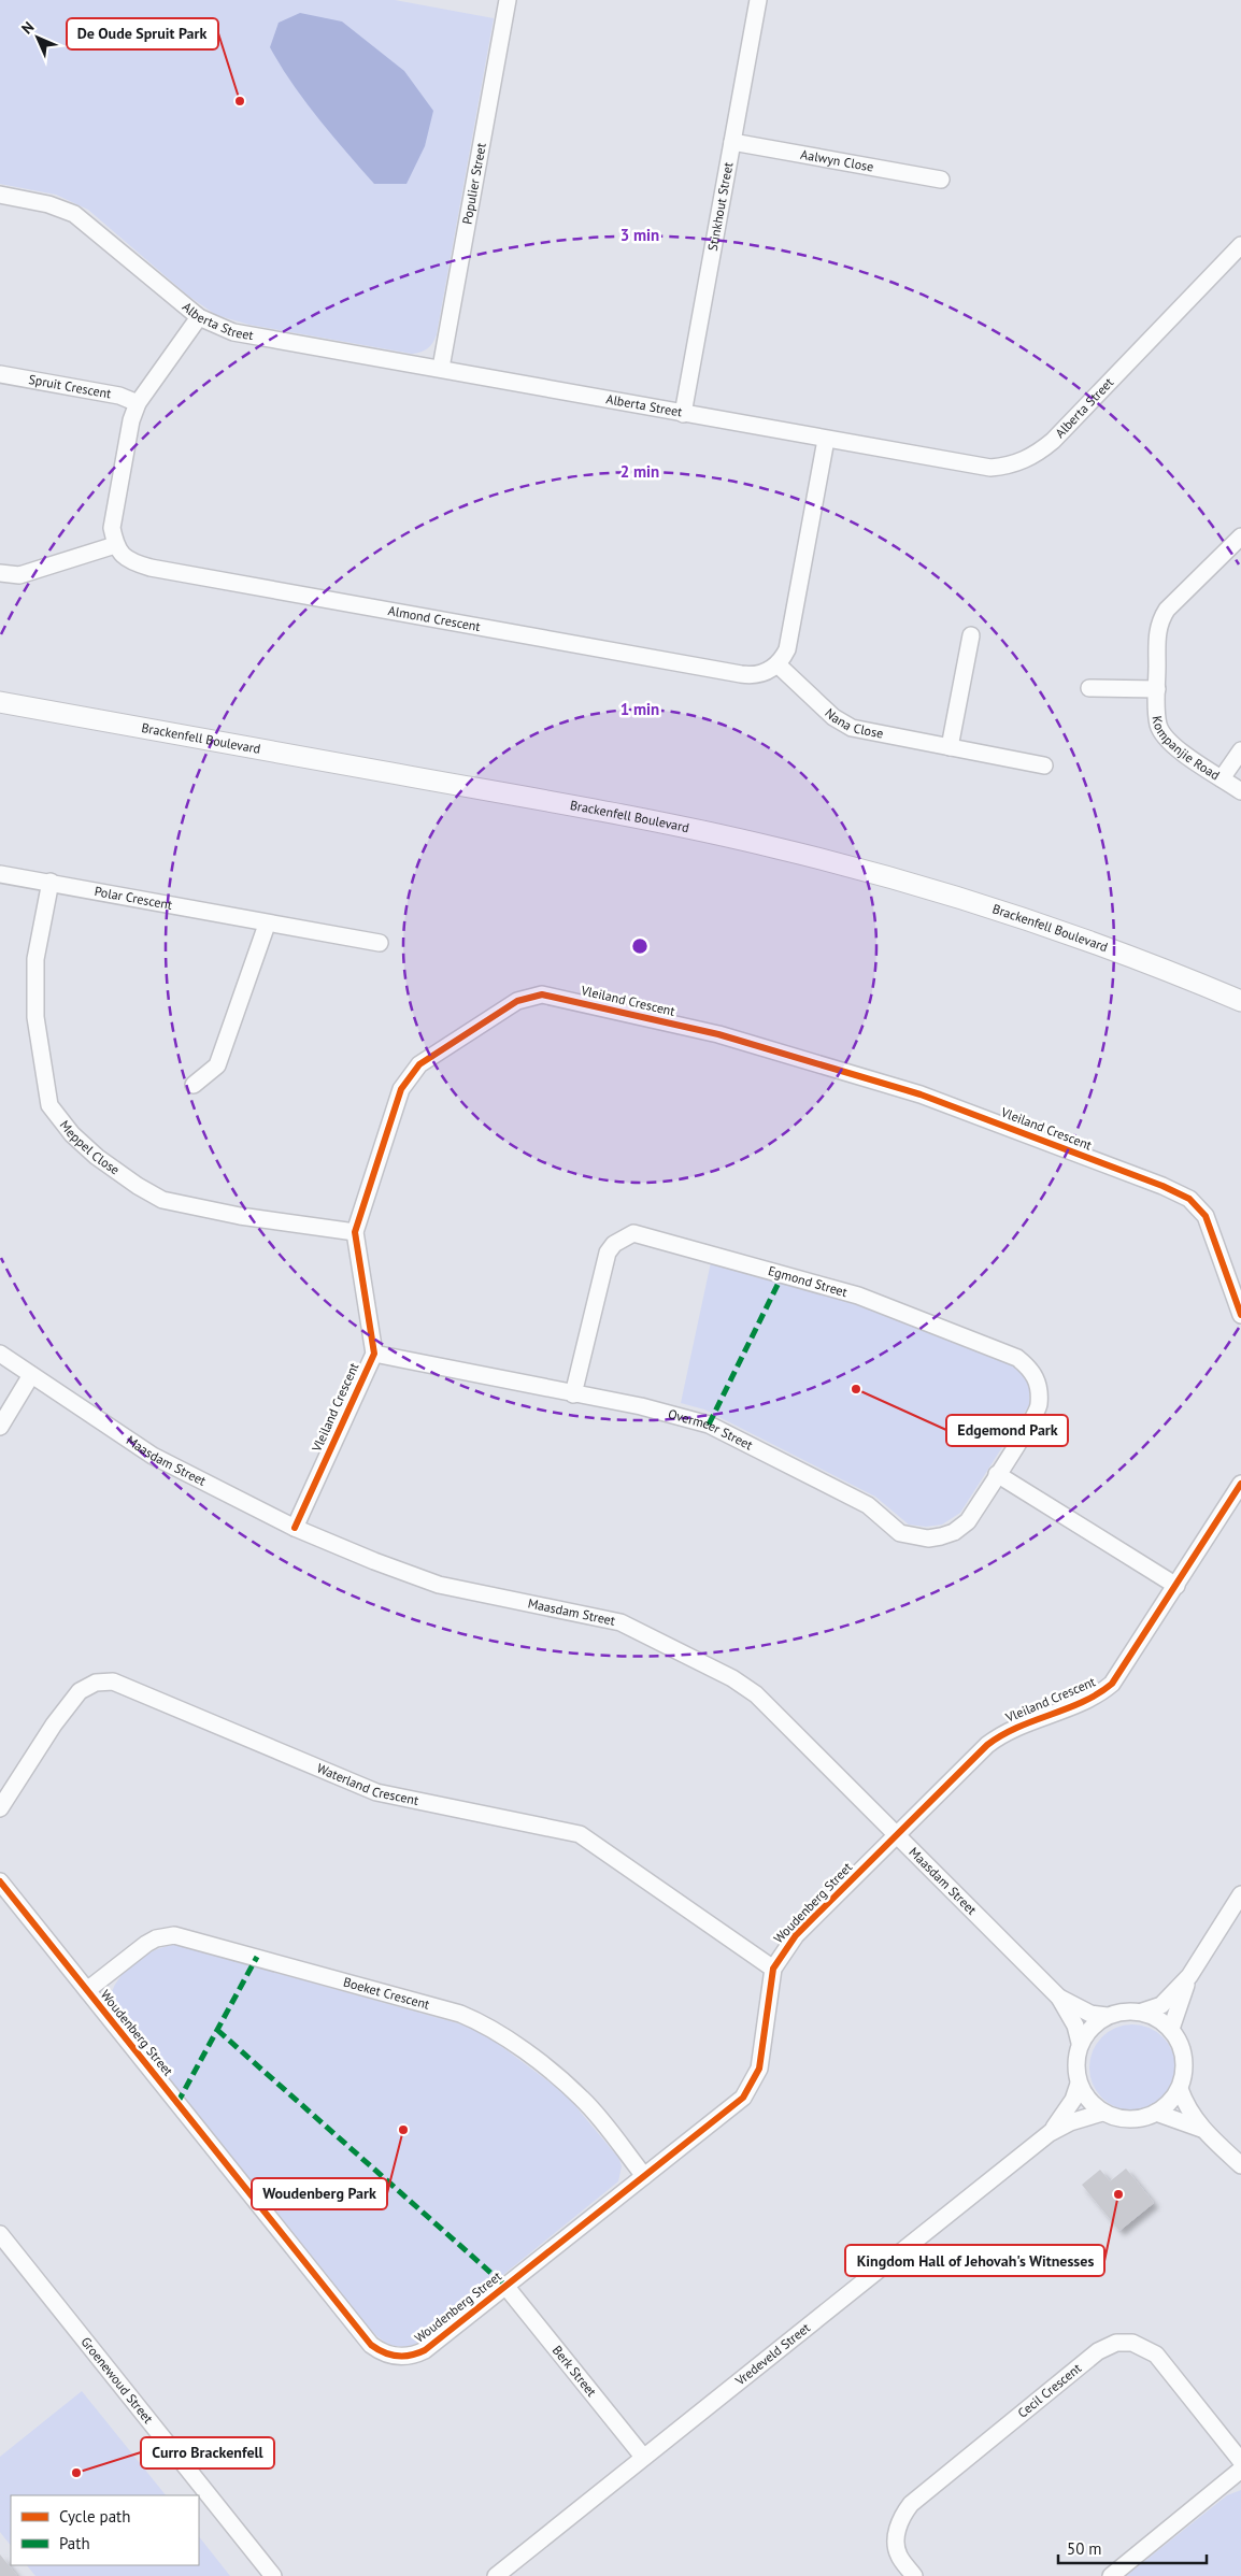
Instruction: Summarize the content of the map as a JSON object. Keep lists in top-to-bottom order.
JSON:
{
  "streets": {
    "street": [
      "Aalwyn Close",
      "Populier Street",
      "Stinkhout Street",
      "Alberta Street",
      "Spruit Crescent",
      "Almond Crescent",
      "Nana Close",
      "Brackenfell Boulevard",
      "Kompanjie Road",
      "Polar Crescent",
      "Vleiland Crescent",
      "Meppel Close",
      "Egmond Street",
      "Overmeer Street",
      "Maasdam Street",
      "Waterland Crescent",
      "Woudenberg Street",
      "Boeket Crescent",
      "Vredeveld Street",
      "Berk Street",
      "Groenewoud Street",
      "Cecil Crescent"
    ]
  },
  "crossings": [
    ["Aalwyn Close", "Stinkhout Street"],
    ["Populier Street", "Alberta Street"],
    ["Stinkhout Street", "Alberta Street"],
    ["Almond Crescent", "Nana Close"],
    ["Polar Crescent", "Meppel Close"],
    ["Vleiland Crescent", "Meppel Close"],
    ["Vleiland Crescent", "Overmeer Street"],
    ["Vleiland Crescent", "Maasdam Street"],
    ["Vleiland Crescent", "Woudenberg Street"],
    ["Egmond Street", "Overmeer Street"],
    ["Maasdam Street", "Woudenberg Street"],
    ["Maasdam Street", "Vredeveld Street"],
    ["Waterland Crescent", "Woudenberg Street"],
    ["Woudenberg Street", "Boeket Crescent"],
    ["Woudenberg Street", "Berk Street"],
    ["Vredeveld Street", "Berk Street"]
  ],
  "places": [
    "De Oude Spruit Park",
    "Edgemond Park",
    "Woudenberg Park",
    "Kingdom Hall of Jehovah's Witnesses",
    "Curro Brackenfell"
  ],
  "legend": ["Cycle path", "Path"],
  "scale_bar": "50 m",
  "north": "top left",
  "rings": ["3 min", "2 min", "1 min"]
}
